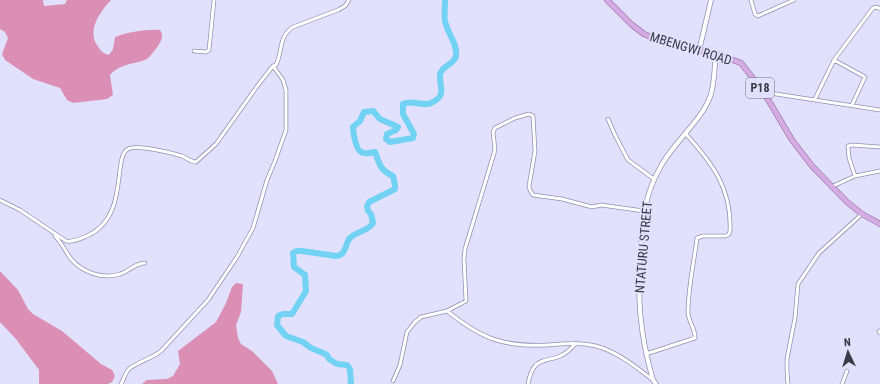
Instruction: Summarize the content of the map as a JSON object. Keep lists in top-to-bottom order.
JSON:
{
  "streets": {
    "main road": ["MBENGWI ROAD", "P18"],
    "street": ["NTATURU STREET"]
  },
  "crossings": [
    ["MBENGWI ROAD", "NTATURU STREET"]
  ],
  "north": "top"
}
